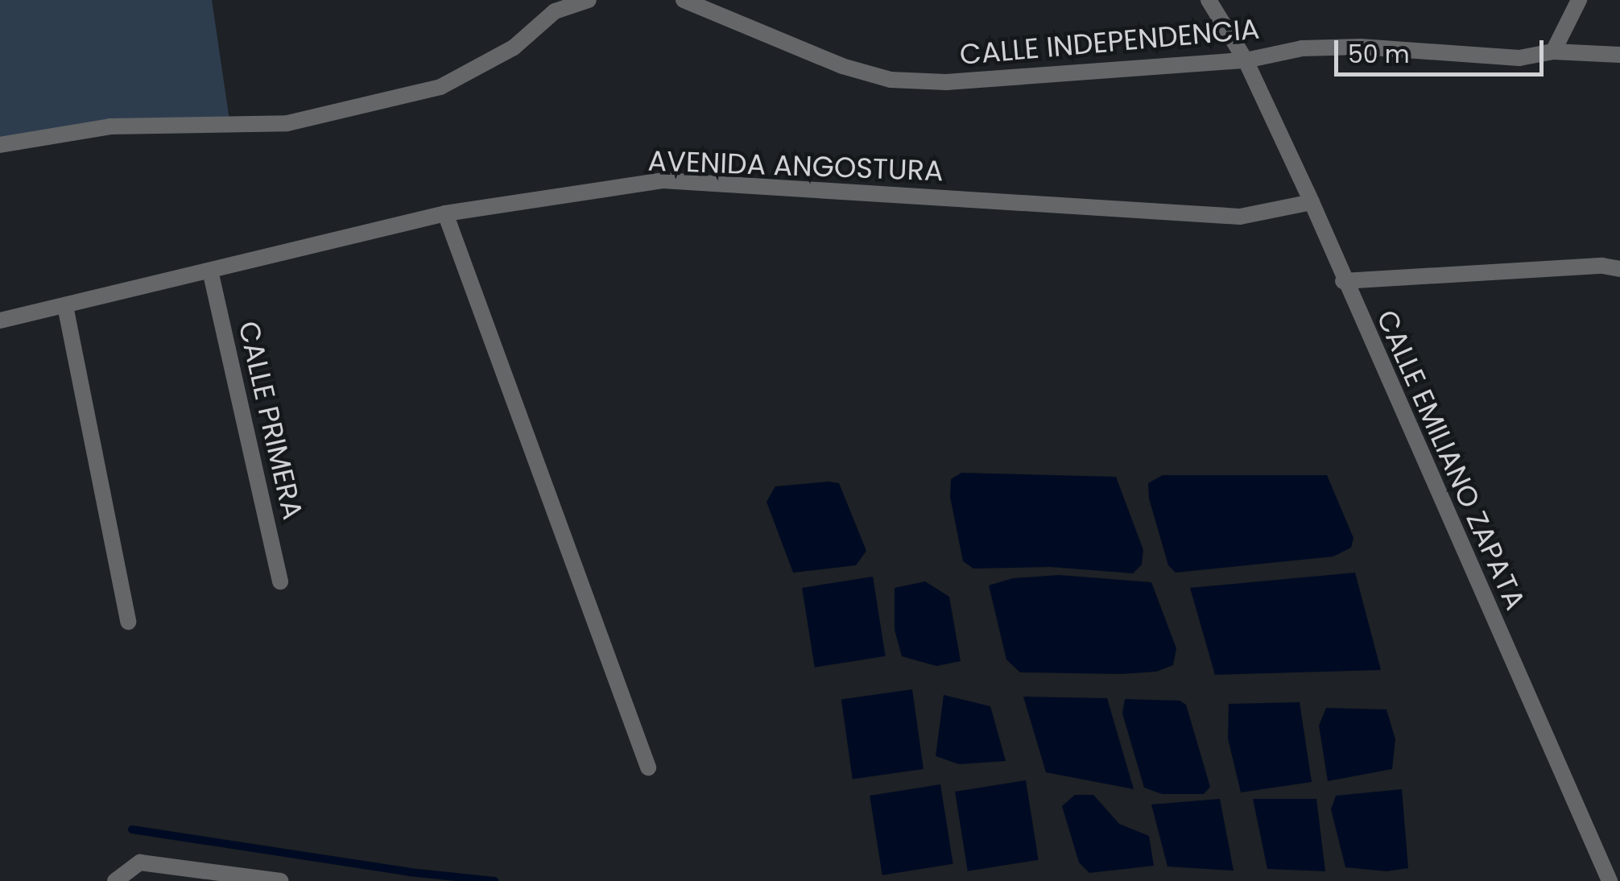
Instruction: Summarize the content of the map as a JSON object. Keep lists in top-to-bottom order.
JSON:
{
  "streets": {
    "street": [
      "CALLE INDEPENDENCIA",
      "AVENIDA ANGOSTURA",
      "CALLE PRIMERA",
      "CALLE EMILIANO ZAPATA"
    ]
  },
  "crossings": [
    ["CALLE INDEPENDENCIA", "CALLE EMILIANO ZAPATA"],
    ["AVENIDA ANGOSTURA", "CALLE PRIMERA"],
    ["AVENIDA ANGOSTURA", "CALLE EMILIANO ZAPATA"]
  ],
  "scale_bar": "50 m"
}
